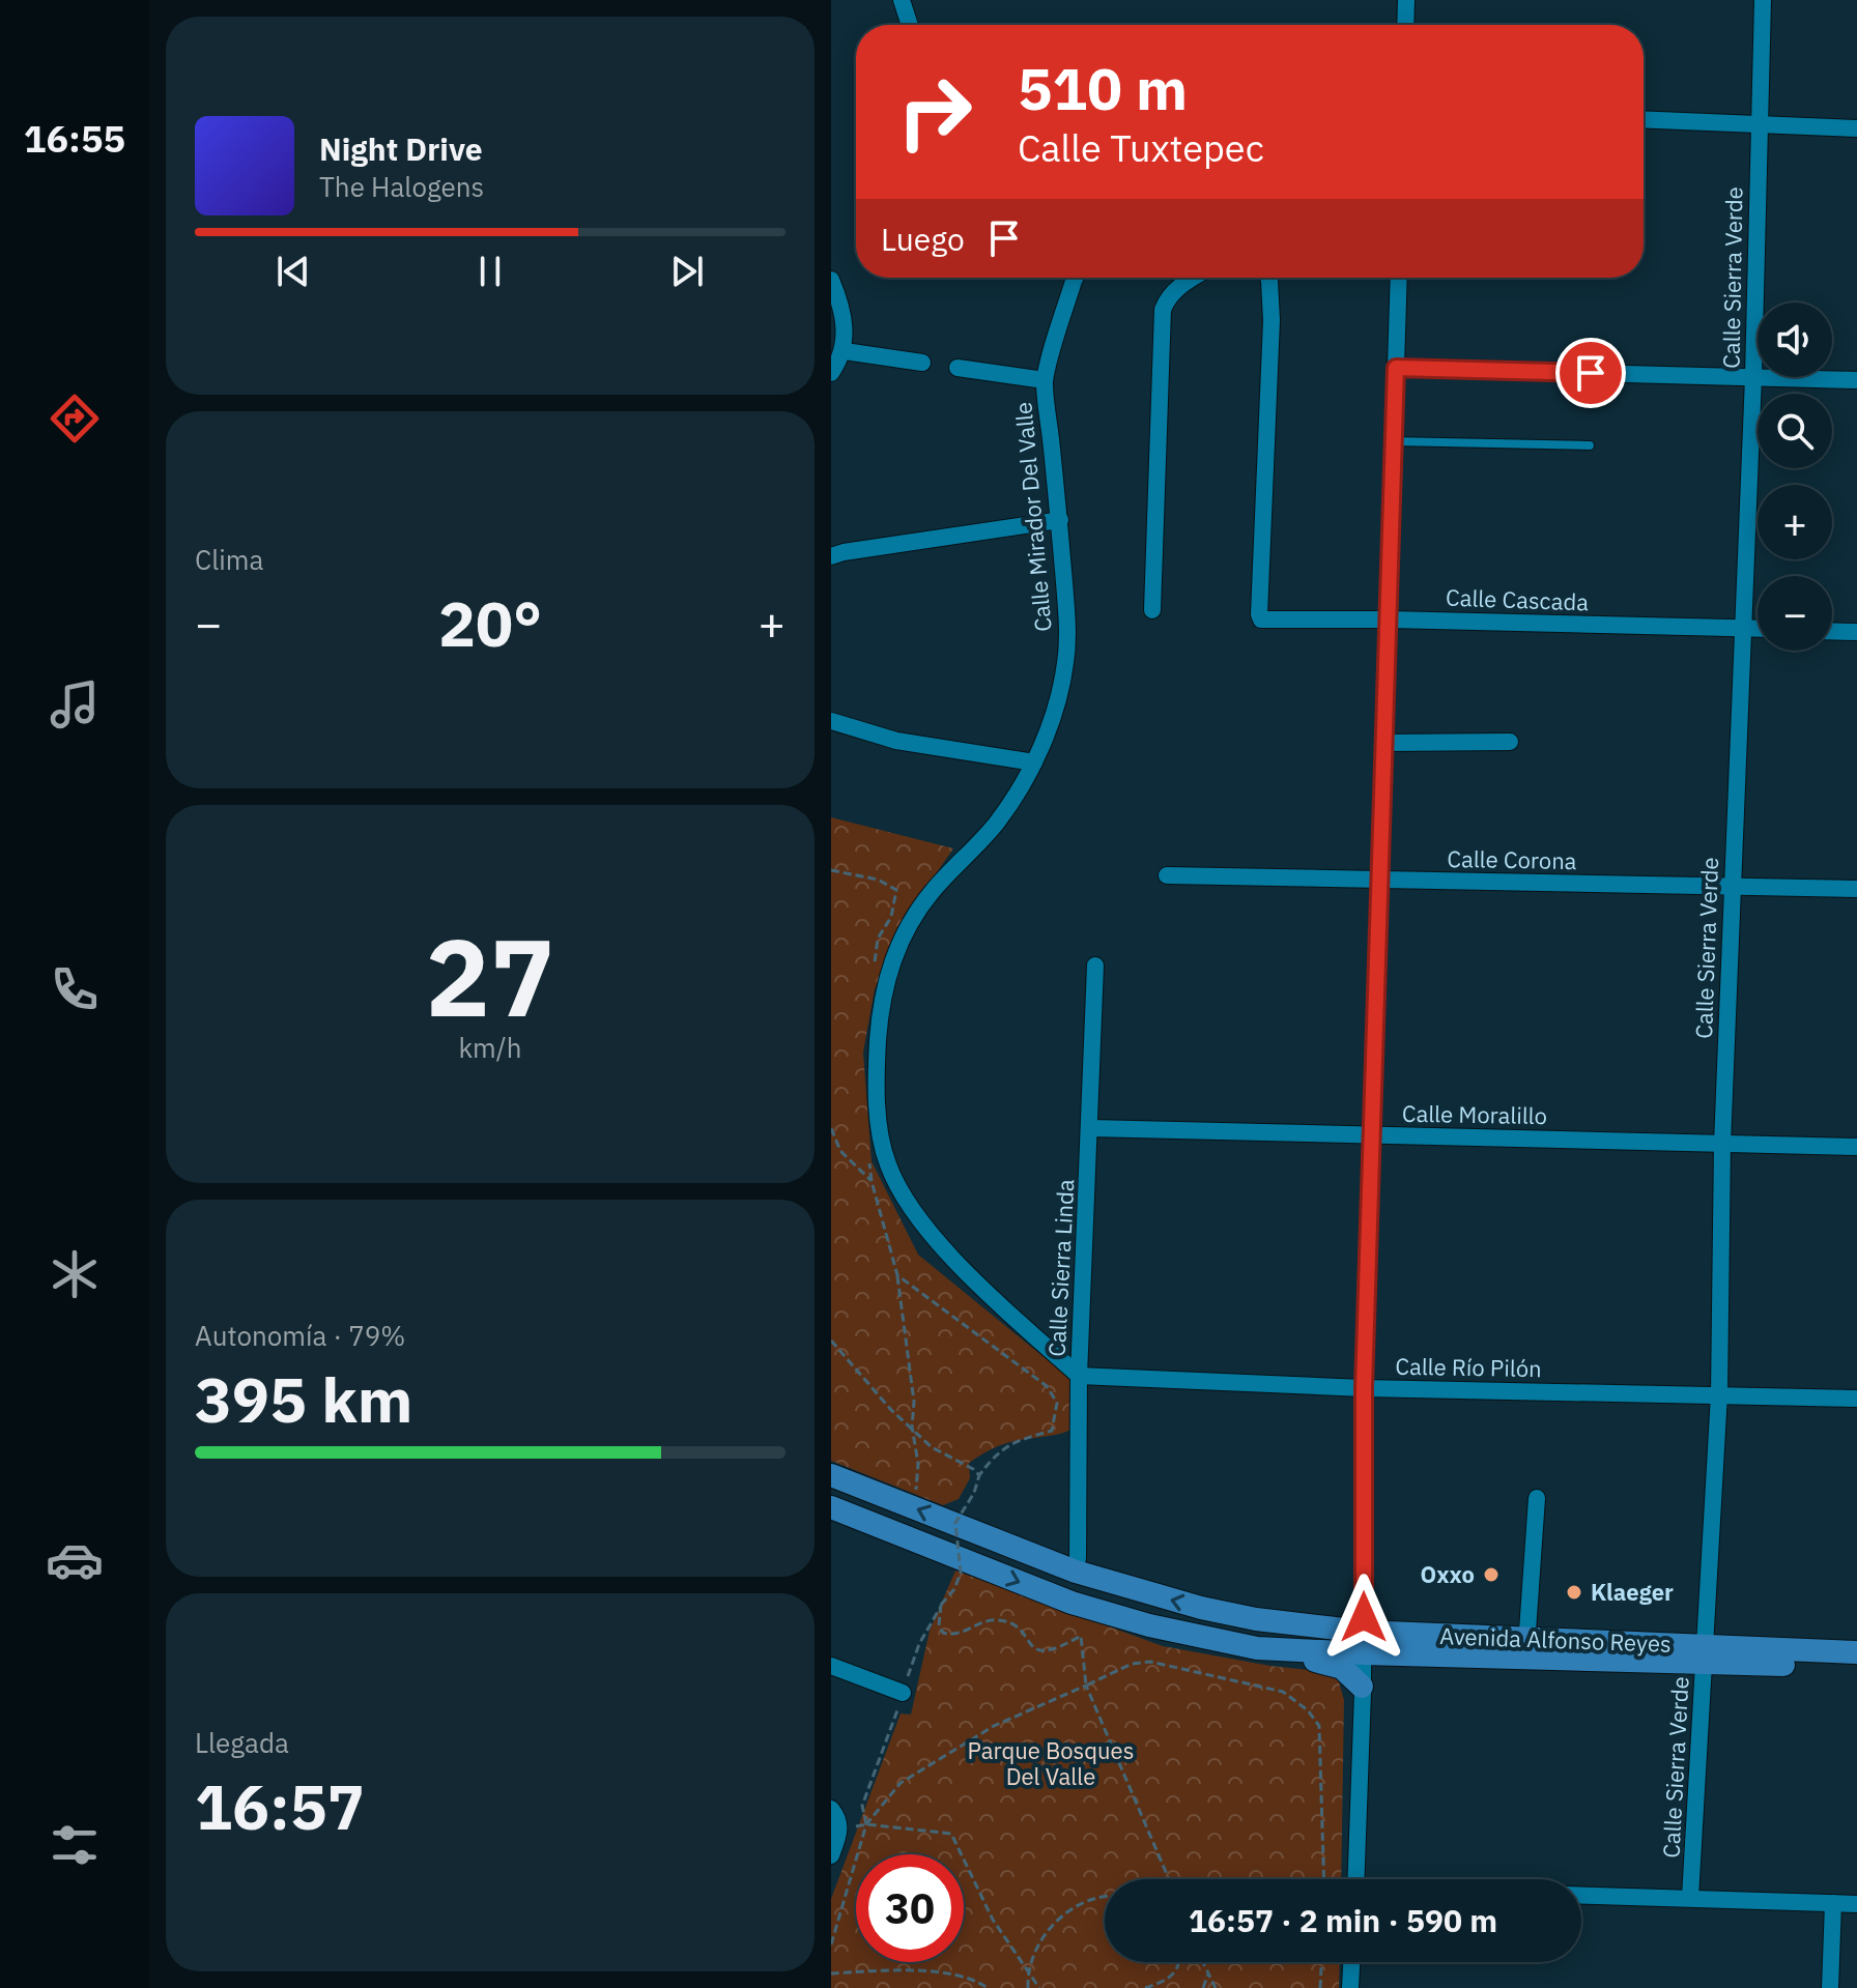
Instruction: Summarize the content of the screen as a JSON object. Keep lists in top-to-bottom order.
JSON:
{
  "streets": {
    "main road": ["Avenida Alfonso Reyes"],
    "street": [
      "Calle Sierra Verde",
      "Calle Mirador Del Valle",
      "Calle Cascada",
      "Calle Corona",
      "Calle Moralillo",
      "Calle Sierra Linda",
      "Calle Río Pilón"
    ]
  },
  "crossings": [
    ["Calle Sierra Verde", "Calle Cascada"],
    ["Calle Sierra Verde", "Calle Corona"],
    ["Calle Sierra Verde", "Calle Moralillo"],
    ["Calle Sierra Verde", "Calle Río Pilón"],
    ["Calle Sierra Verde", "Avenida Alfonso Reyes"],
    ["Calle Mirador Del Valle", "Calle Sierra Linda"],
    ["Calle Mirador Del Valle", "Calle Río Pilón"],
    ["Calle Moralillo", "Calle Sierra Linda"],
    ["Calle Sierra Linda", "Calle Río Pilón"],
    ["Calle Sierra Linda", "Avenida Alfonso Reyes"]
  ],
  "parks": ["Parque Bosques Del Valle"],
  "places": ["Oxxo", "Klaeger"],
  "page": {
    "tabs": "16:55",
    "turn": ["510 m", "Calle Tuxtepec"],
    "song": ["Night Drive", "The Halogens"],
    "then": "Luego",
    "map_buttons": ["+", "−"],
    "tile": [
      "Clima",
      ["27", "km/h"],
      ["Autonomía · 79%", "395 km"],
      ["Llegada", "16:57"]
    ],
    "heat": ["−", "20°", "+"],
    "limit": "30",
    "trip": "16:57 · 2 min · 590 m"
  }
}
